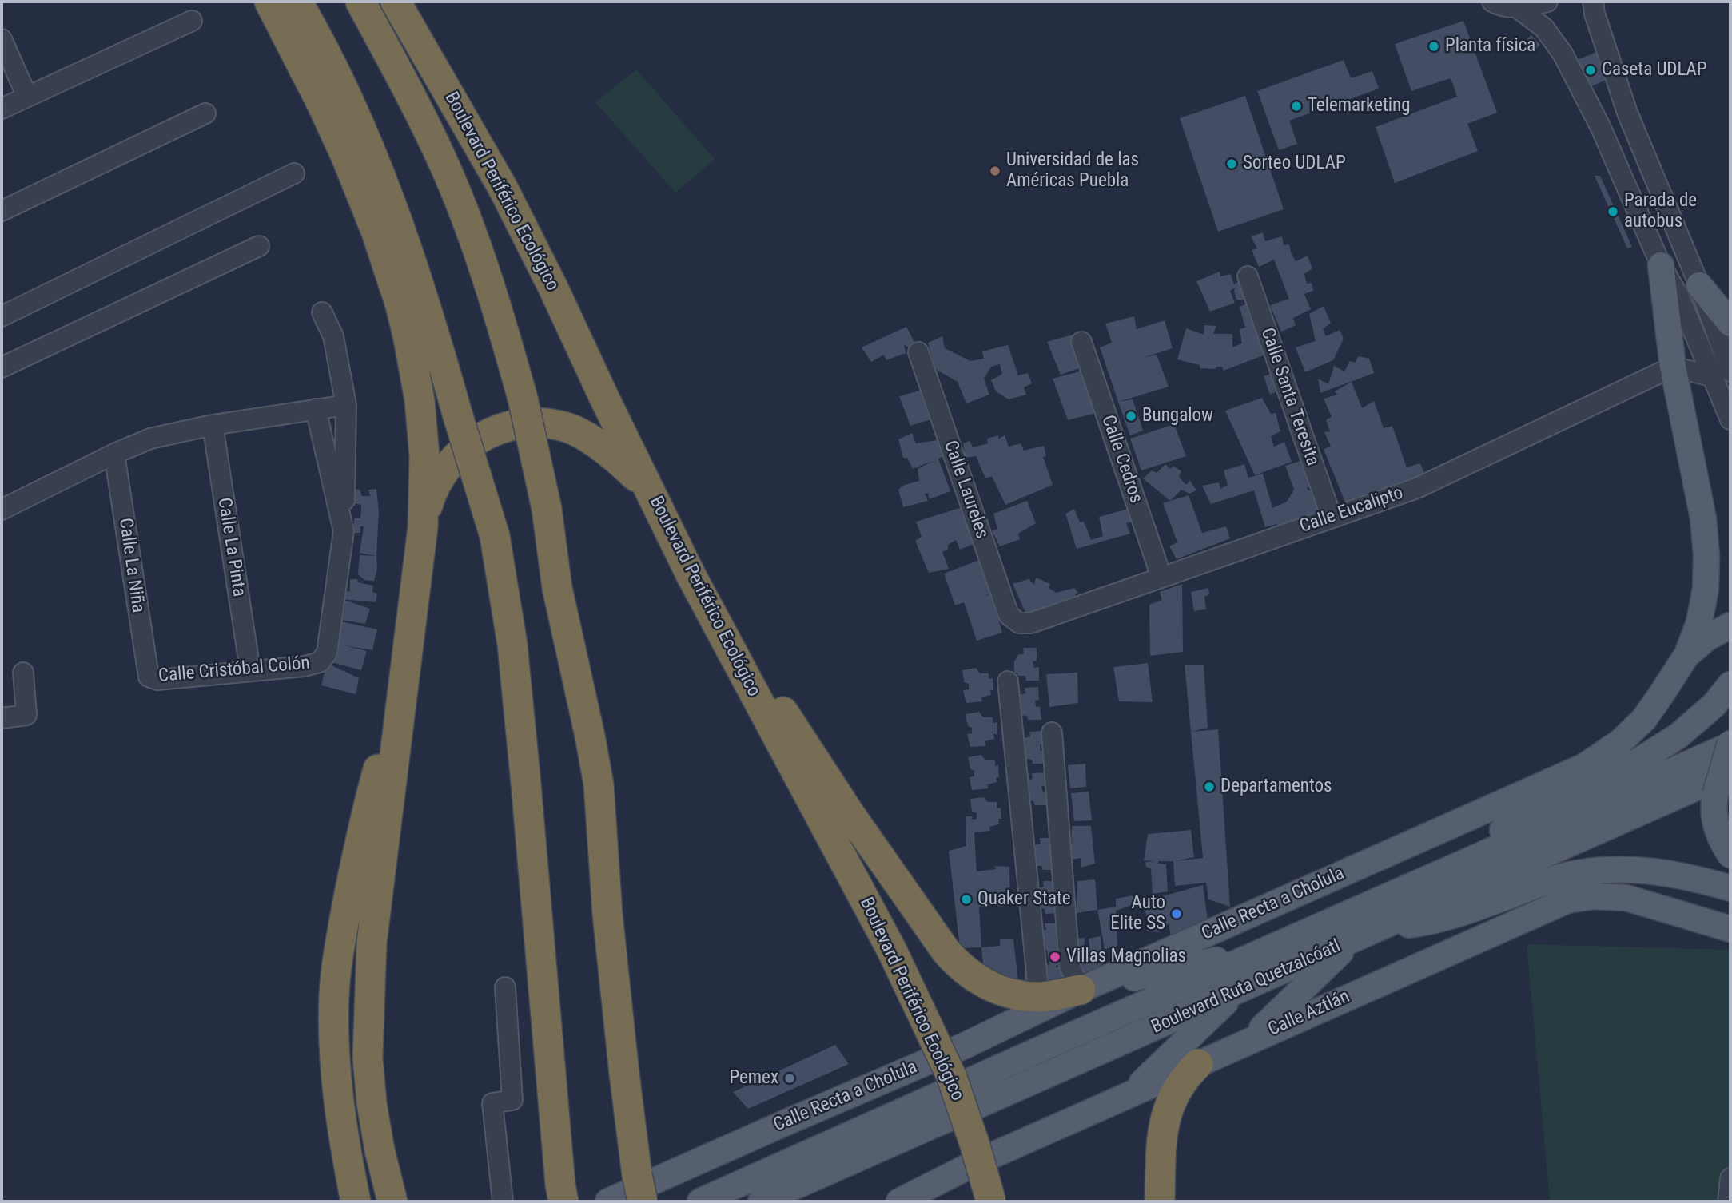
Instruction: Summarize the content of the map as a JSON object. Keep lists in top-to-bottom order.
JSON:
{
  "streets": {
    "highway": ["Boulevard Periférico Ecológico"],
    "main road": ["Calle Recta a Cholula", "Boulevard Ruta Quetzalcóatl", "Calle Aztlán"],
    "street": [
      "Calle Santa Teresita",
      "Calle Cedros",
      "Calle Laureles",
      "Calle Eucalipto",
      "Calle La Pinta",
      "Calle La Niña",
      "Calle Cristóbal Colón"
    ]
  },
  "crossings": [
    ["Calle Santa Teresita", "Calle Eucalipto"],
    ["Calle Cedros", "Calle Eucalipto"],
    ["Calle Laureles", "Calle Eucalipto"],
    ["Calle La Pinta", "Calle Cristóbal Colón"],
    ["Calle La Niña", "Calle Cristóbal Colón"]
  ],
  "places": [
    "Planta física",
    "Caseta UDLAP",
    "Telemarketing",
    "Sorteo UDLAP",
    "Universidad de las Américas Puebla",
    "Parada de autobus",
    "Bungalow",
    "Departamentos",
    "Quaker State",
    "Auto Elite SS",
    "Villas Magnolias",
    "Pemex"
  ]
}
